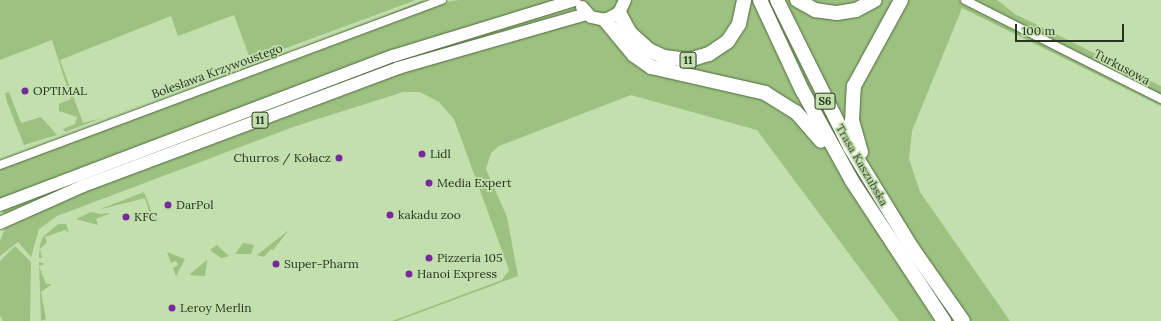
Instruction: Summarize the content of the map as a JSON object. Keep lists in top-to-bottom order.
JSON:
{
  "streets": {
    "highway": ["11", "S6", "Trasa Kaszubska"],
    "street": ["Turkusowa", "Bolesława Krzywoustego"]
  },
  "places": [
    "OPTIMAL",
    "Lidl",
    "Churros / Kołacz",
    "Media Expert",
    "DarPol",
    "kakadu zoo",
    "KFC",
    "Pizzeria 105",
    "Super-Pharm",
    "Hanoi Express",
    "Leroy Merlin"
  ],
  "scale_bar": "100 m"
}
